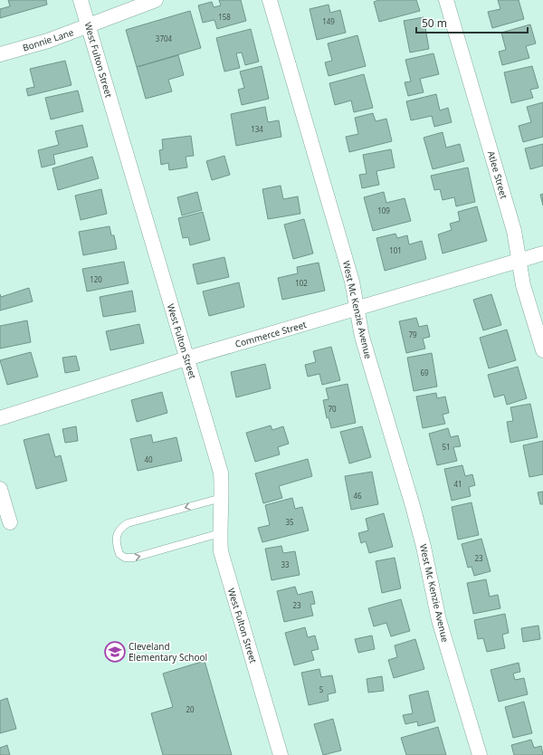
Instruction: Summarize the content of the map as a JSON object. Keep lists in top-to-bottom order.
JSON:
{
  "streets": {
    "street": [
      "Bonnie Lane",
      "West Fulton Street",
      "Atlee Street",
      "West Mc Kenzie Avenue",
      "Commerce Street"
    ]
  },
  "crossings": [
    ["Bonnie Lane", "West Fulton Street"],
    ["West Fulton Street", "Commerce Street"],
    ["Atlee Street", "Commerce Street"],
    ["West Mc Kenzie Avenue", "Commerce Street"]
  ],
  "places": {
    "school or university": ["Cleveland Elementary School"]
  },
  "house_numbers": [
    "158",
    "149",
    "3704",
    "134",
    "109",
    "101",
    "120",
    "102",
    "79",
    "69",
    "70",
    "51",
    "40",
    "41",
    "46",
    "35",
    "23",
    "33",
    "23",
    "5",
    "20"
  ],
  "scale_bar": "50 m"
}
